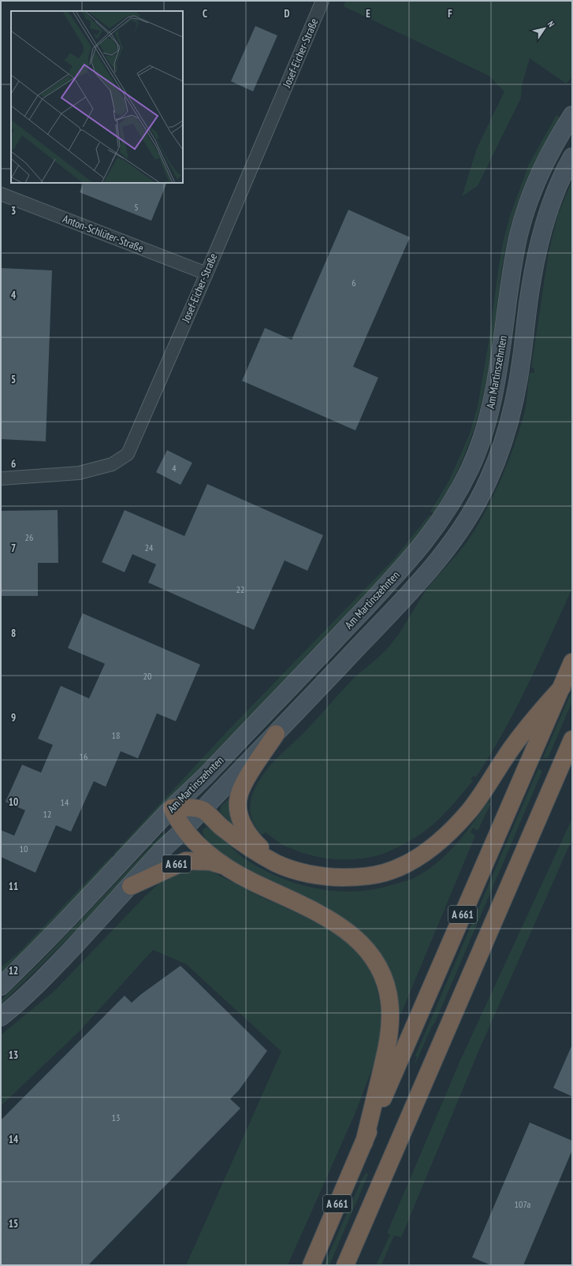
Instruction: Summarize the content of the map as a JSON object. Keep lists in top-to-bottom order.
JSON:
{
  "streets": {
    "highway": ["A 661"],
    "main road": ["Am Martinszehnten"],
    "street": ["Josef-Eicher-Straße", "Anton-Schlüter-Straße"]
  },
  "crossings": [
    ["Josef-Eicher-Straße", "Anton-Schlüter-Straße"],
    ["Am Martinszehnten", "A 661"]
  ],
  "house_numbers": [
    "5",
    "6",
    "4",
    "26",
    "24",
    "22",
    "20",
    "18",
    "16",
    "14",
    "12",
    "10",
    "13",
    "107a"
  ],
  "north": "top right",
  "grid": {
    "columns": [
      "C",
      "D",
      "E",
      "F"
    ],
    "rows": [
      "3",
      "4",
      "5",
      "6",
      "7",
      "8",
      "9",
      "10",
      "11",
      "12",
      "13",
      "14",
      "15"
    ]
  }
}
